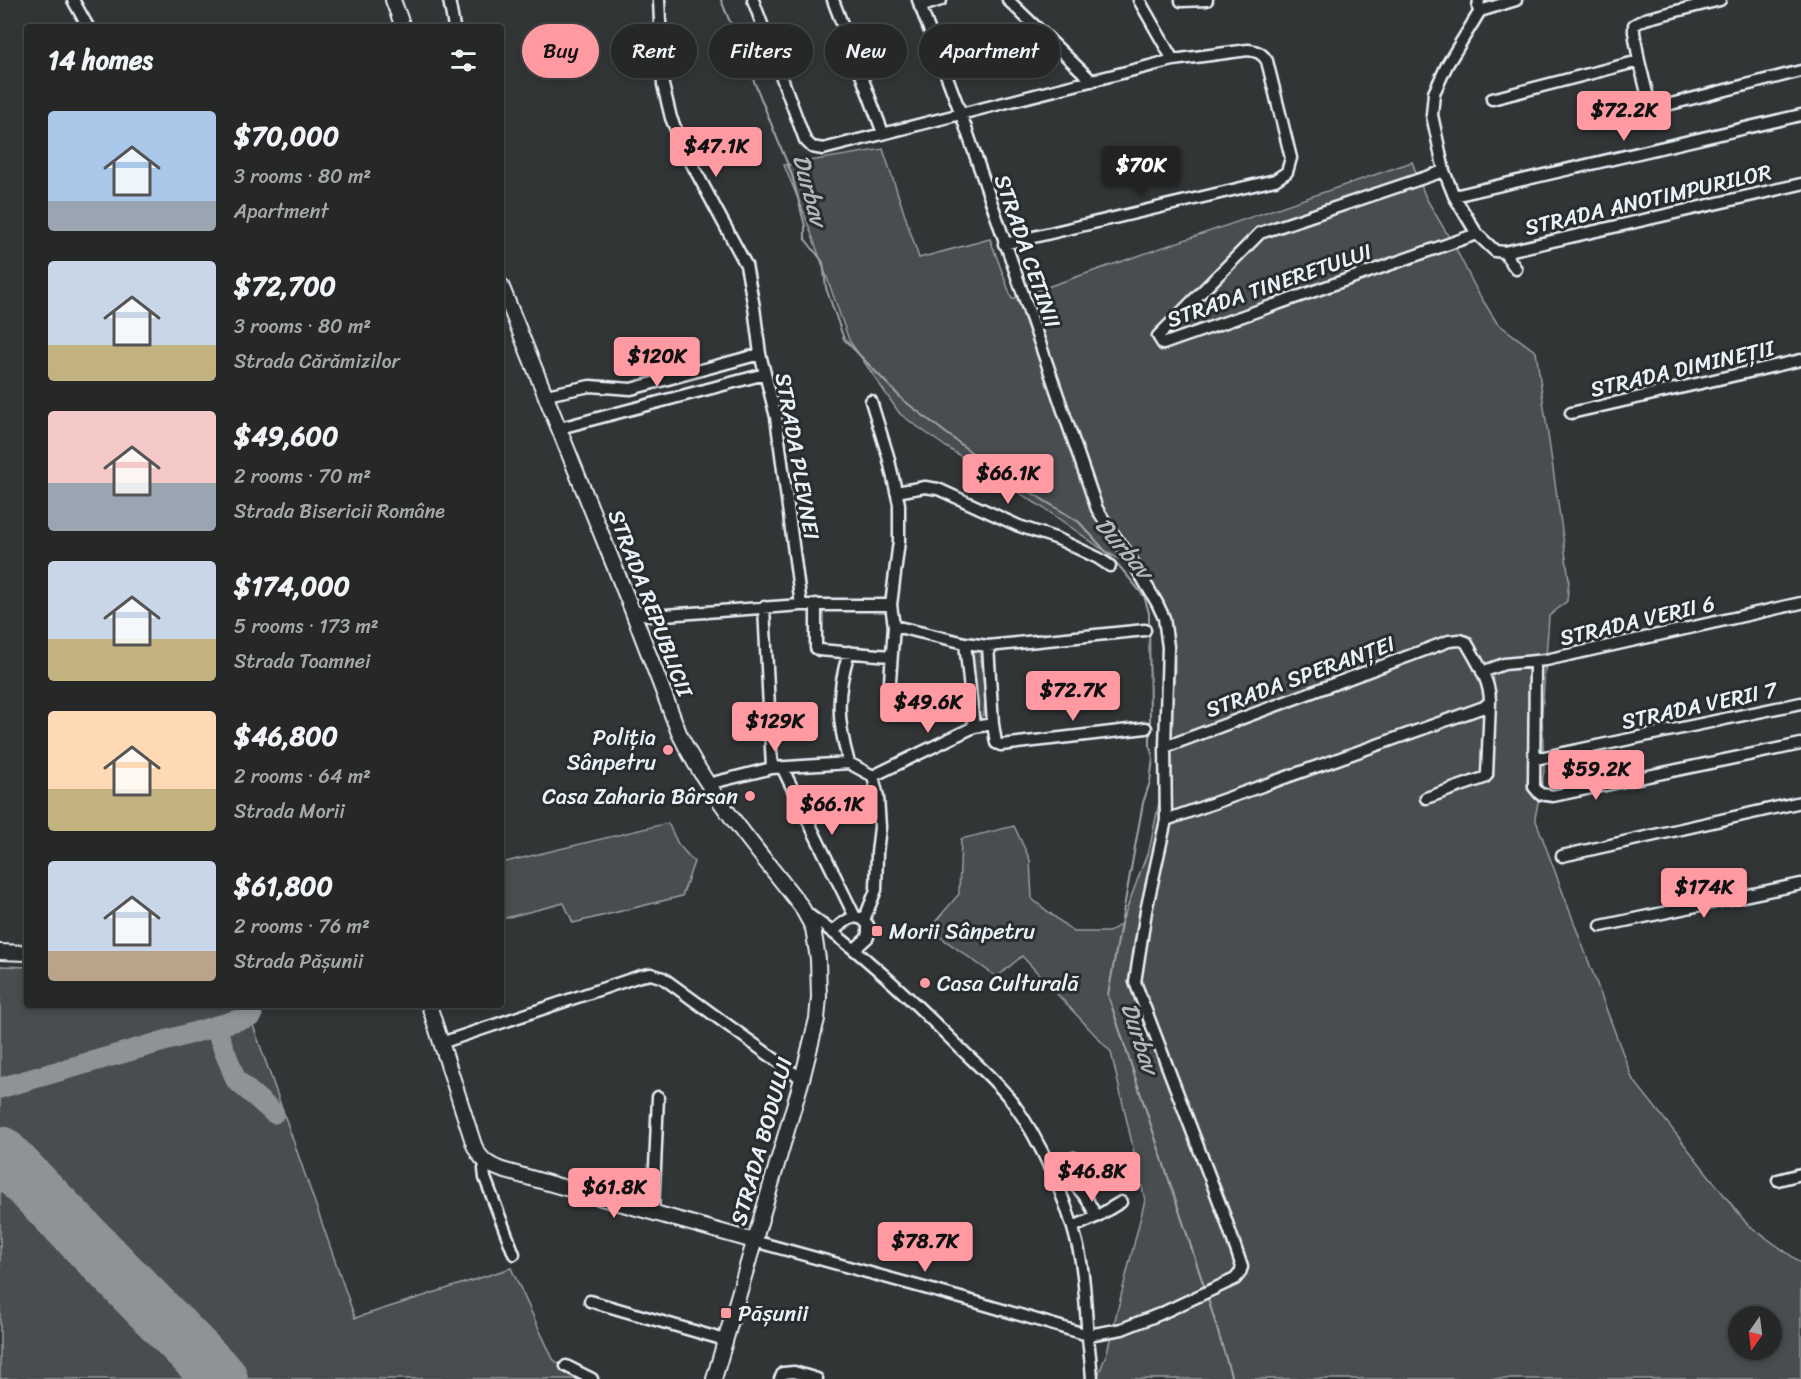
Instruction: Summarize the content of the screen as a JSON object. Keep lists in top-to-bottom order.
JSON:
{
  "streets": {
    "main road": ["STRADA REPUBLICII", "STRADA BODULUI"],
    "street": [
      "STRADA ANOTIMPURILOR",
      "STRADA CETINII",
      "STRADA TINERETULUI",
      "STRADA DIMINEȚII",
      "STRADA PLEVNEI",
      "STRADA VERII 6",
      "STRADA SPERANȚEI",
      "STRADA VERII 7"
    ]
  },
  "crossings": [
    ["STRADA CETINII", "STRADA SPERANȚEI"],
    ["STRADA PLEVNEI", "STRADA REPUBLICII"],
    ["STRADA REPUBLICII", "STRADA BODULUI"],
    ["STRADA VERII 6", "STRADA SPERANȚEI"]
  ],
  "water": ["Durbav"],
  "places": {
    "other": ["Poliția Sânpetru", "Casa Zaharia Bârsan", "Casa Culturală"],
    "transit": ["Morii Sânpetru", "Pășunii"]
  },
  "north": "bottom",
  "page": {
    "chip": [
      "Buy",
      "Rent",
      "Filters",
      "New",
      "Apartment"
    ],
    "heading": "14 homes",
    "price": [
      "$72.2K",
      "$47.1K",
      "$70K",
      "$120K",
      "$66.1K",
      "$72.7K",
      "$49.6K",
      "$129K",
      "$59.2K",
      "$66.1K",
      "$174K",
      "$46.8K",
      "$61.8K",
      "$78.7K"
    ],
    "list": [
      {
        "name": "$70,000",
        "note": "3 rooms · 80 m² · Apartment"
      },
      {
        "name": "$72,700",
        "note": "3 rooms · 80 m² · Strada Cărămizilor"
      },
      {
        "name": "$49,600",
        "note": "2 rooms · 70 m² · Strada Bisericii Române"
      },
      {
        "name": "$174,000",
        "note": "5 rooms · 173 m² · Strada Toamnei"
      },
      {
        "name": "$46,800",
        "note": "2 rooms · 64 m² · Strada Morii"
      },
      {
        "name": "$61,800",
        "note": "2 rooms · 76 m² · Strada Pășunii"
      }
    ]
  }
}
